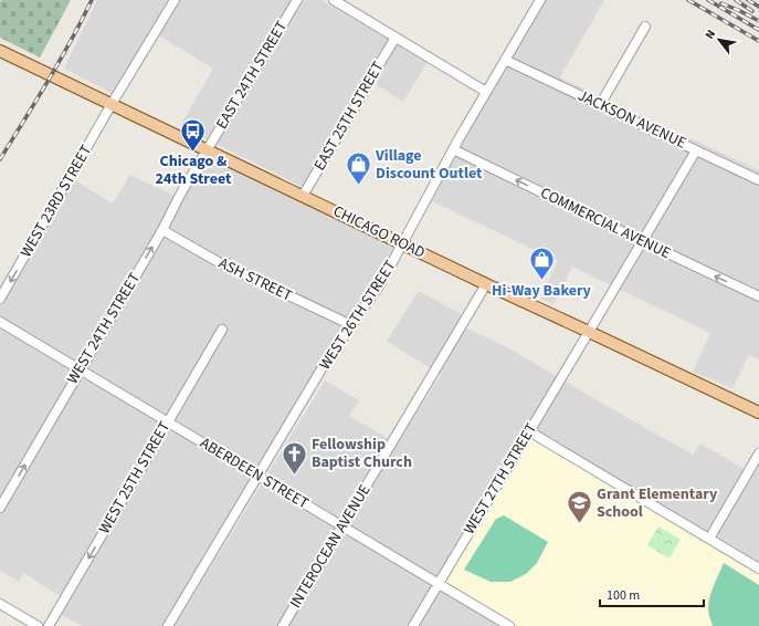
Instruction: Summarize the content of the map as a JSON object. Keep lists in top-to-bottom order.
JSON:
{
  "streets": {
    "main road": ["CHICAGO ROAD"],
    "street": [
      "EAST 24TH STREET",
      "EAST 25TH STREET",
      "JACKSON AVENUE",
      "WEST 23RD STREET",
      "COMMERCIAL AVENUE",
      "ASH STREET",
      "WEST 26TH STREET",
      "WEST 24TH STREET",
      "ABERDEEN STREET",
      "WEST 25TH STREET",
      "WEST 27TH STREET",
      "INTEROCEAN AVENUE"
    ]
  },
  "crossings": [
    ["EAST 24TH STREET", "CHICAGO ROAD"],
    ["EAST 24TH STREET", "WEST 24TH STREET"],
    ["EAST 25TH STREET", "CHICAGO ROAD"],
    ["JACKSON AVENUE", "WEST 26TH STREET"],
    ["JACKSON AVENUE", "WEST 27TH STREET"],
    ["WEST 23RD STREET", "CHICAGO ROAD"],
    ["COMMERCIAL AVENUE", "WEST 26TH STREET"],
    ["COMMERCIAL AVENUE", "WEST 27TH STREET"],
    ["CHICAGO ROAD", "WEST 26TH STREET"],
    ["CHICAGO ROAD", "WEST 24TH STREET"],
    ["CHICAGO ROAD", "WEST 27TH STREET"],
    ["CHICAGO ROAD", "INTEROCEAN AVENUE"],
    ["ASH STREET", "WEST 26TH STREET"],
    ["ASH STREET", "WEST 24TH STREET"],
    ["WEST 26TH STREET", "ABERDEEN STREET"],
    ["WEST 24TH STREET", "ABERDEEN STREET"],
    ["ABERDEEN STREET", "WEST 25TH STREET"],
    ["ABERDEEN STREET", "WEST 27TH STREET"],
    ["ABERDEEN STREET", "INTEROCEAN AVENUE"]
  ],
  "one_way": [
    "WEST 23RD STREET",
    "COMMERCIAL AVENUE",
    "WEST 24TH STREET",
    "WEST 25TH STREET"
  ],
  "places": {
    "bus stop": ["Chicago & 24th Street"],
    "shop": ["Village Discount Outlet", "Hi-Way Bakery"],
    "church": ["Fellowship Baptist Church"],
    "school or university": ["Grant Elementary School"]
  },
  "scale_bar": "100 m",
  "north": "top left"
}
